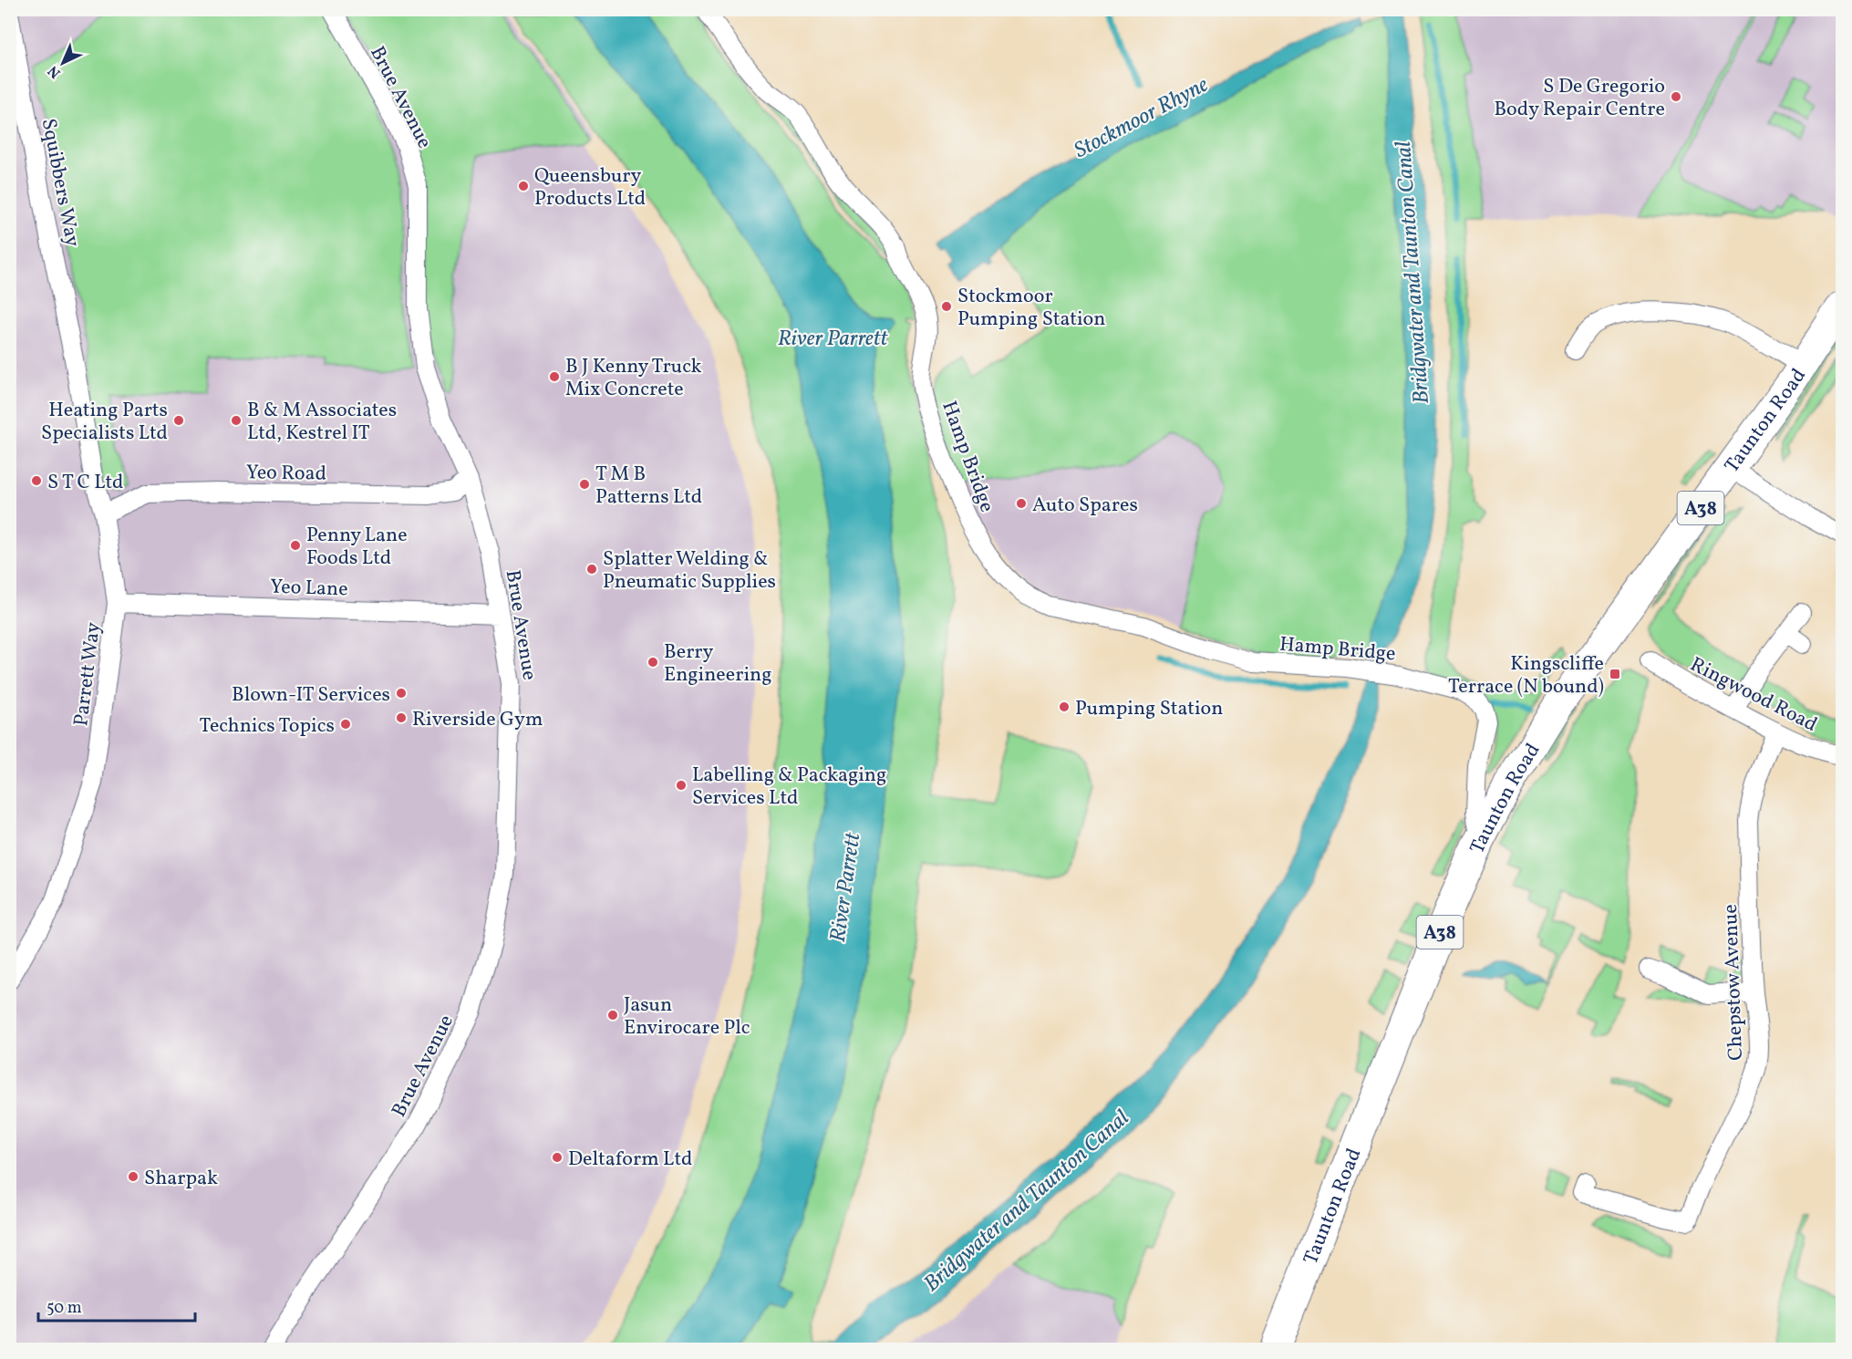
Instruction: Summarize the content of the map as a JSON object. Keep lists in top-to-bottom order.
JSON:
{
  "streets": {
    "main road": ["Taunton Road", "A38"],
    "street": [
      "Brue Avenue",
      "Squibbers Way",
      "Hamp Bridge",
      "Yeo Road",
      "Yeo Lane",
      "Parrett Way",
      "Ringwood Road",
      "Chepstow Avenue"
    ]
  },
  "crossings": [
    ["Brue Avenue", "Yeo Road"],
    ["Brue Avenue", "Yeo Lane"],
    ["Squibbers Way", "Parrett Way"],
    ["Taunton Road", "Hamp Bridge"],
    ["Yeo Road", "Parrett Way"],
    ["Yeo Lane", "Parrett Way"],
    ["Ringwood Road", "Chepstow Avenue"]
  ],
  "water": ["Stockmoor Rhyne", "Bridgwater and Taunton Canal", "River Parrett"],
  "places": {
    "other": [
      "S De Gregorio Body Repair Centre",
      "Queensbury Products Ltd",
      "Stockmoor Pumping Station",
      "B J Kenny Truck Mix Concrete",
      "Heating Parts Specialists Ltd",
      "B & M Associates Ltd, Kestrel IT",
      "S T C Ltd",
      "T M B Patterns Ltd",
      "Auto Spares",
      "Penny Lane Foods Ltd",
      "Splatter Welding & Pneumatic Supplies",
      "Berry Engineering",
      "Blown-IT Services",
      "Pumping Station",
      "Riverside Gym",
      "Technics Topics",
      "Labelling & Packaging Services Ltd",
      "Jasun Envirocare Plc",
      "Deltaform Ltd",
      "Sharpak"
    ],
    "transit": ["Kingscliffe Terrace (N bound)"]
  },
  "scale_bar": "50 m",
  "north": "bottom left"
}
